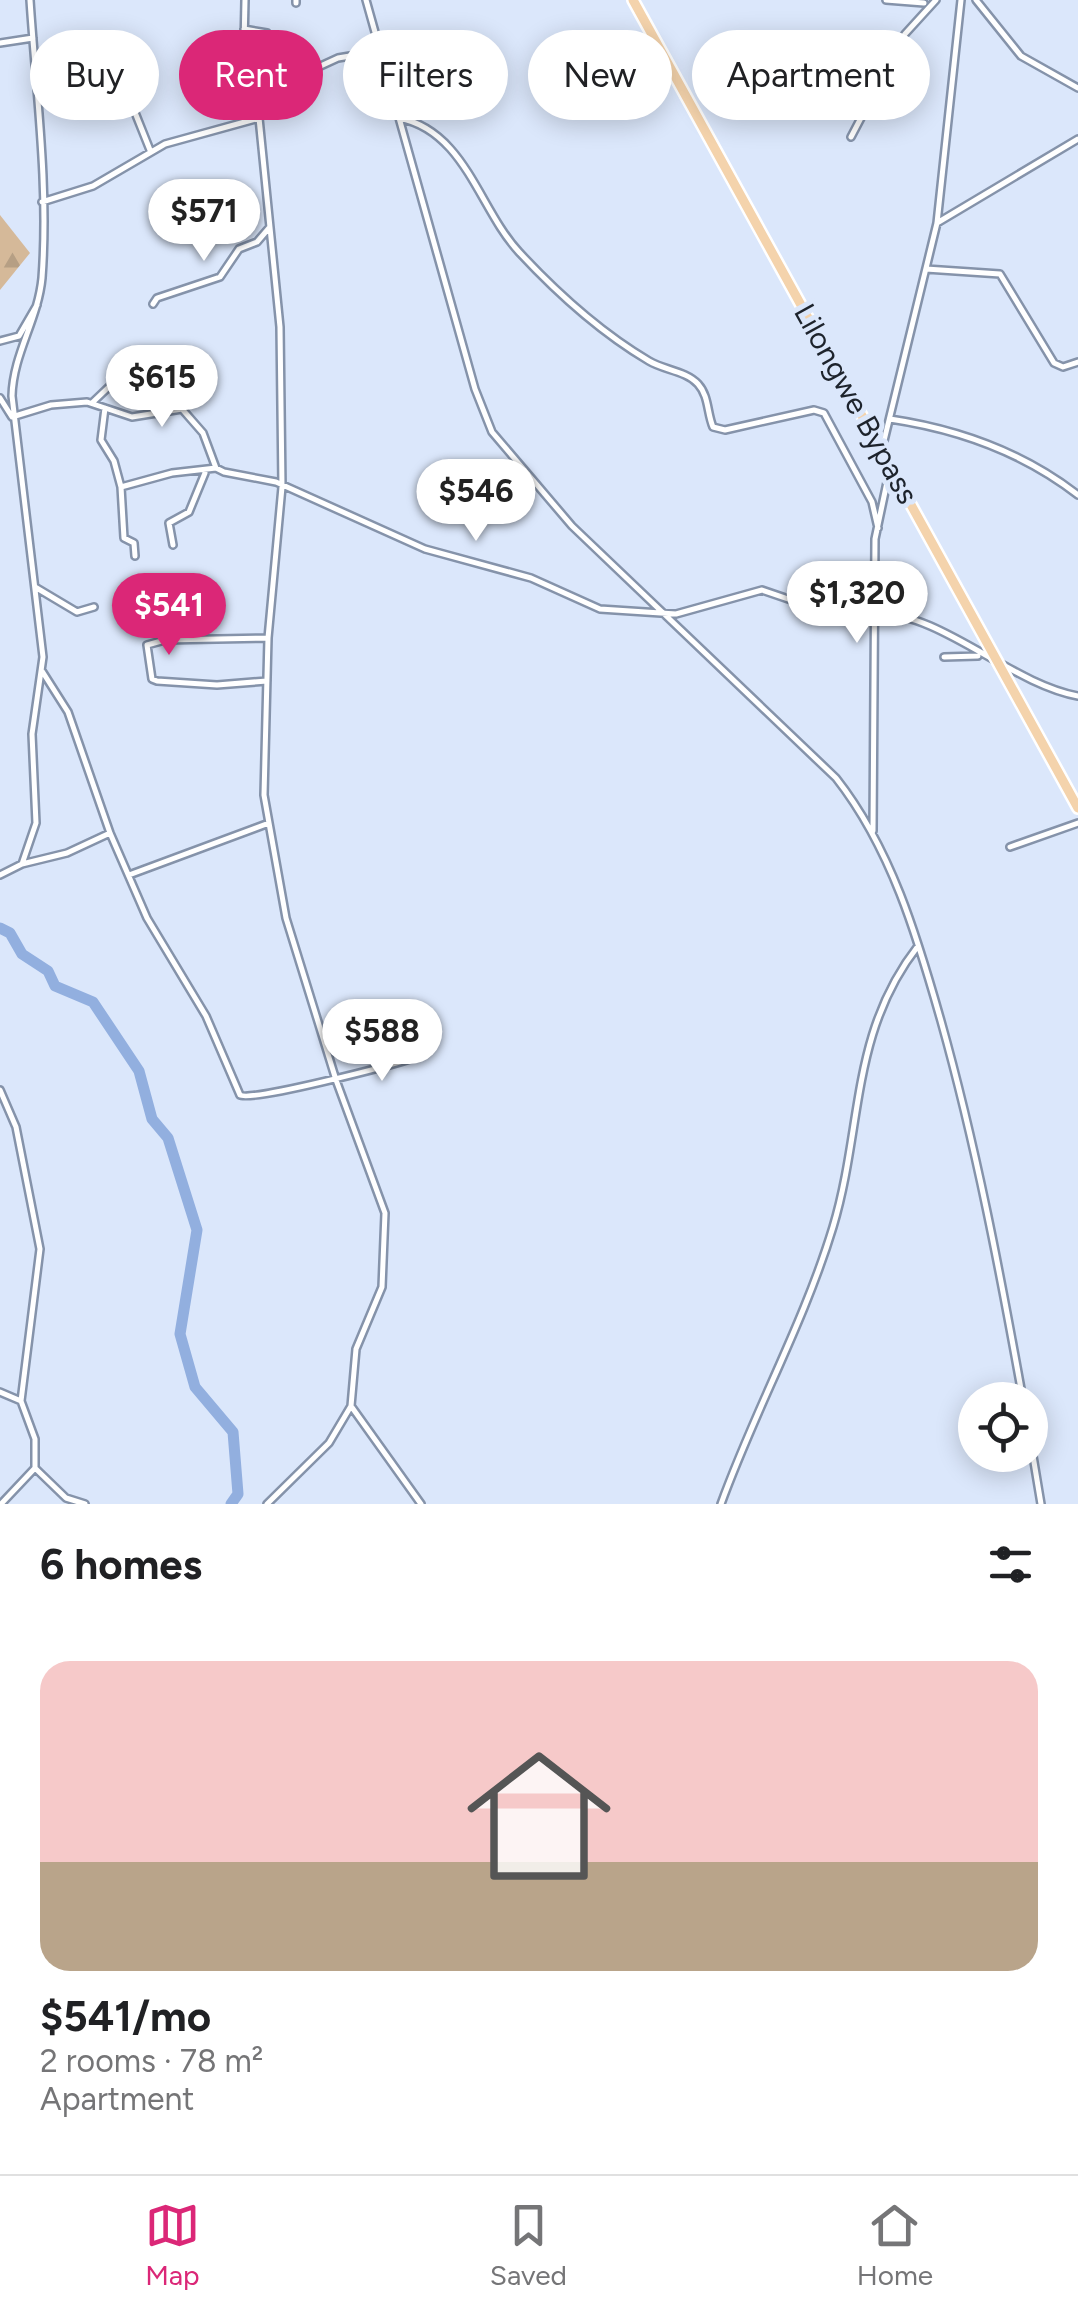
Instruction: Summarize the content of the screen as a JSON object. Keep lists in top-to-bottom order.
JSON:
{
  "streets": {
    "main road": ["Lilongwe Bypass"]
  },
  "page": {
    "chip": [
      "Buy",
      "Rent",
      "Filters",
      "New",
      "Apartment"
    ],
    "price": [
      "$571",
      "$615",
      "$546",
      "$1,320",
      "$541",
      "$588"
    ],
    "heading": "6 homes",
    "list": [
      {
        "name": "$541/mo",
        "note": "2 rooms · 78 m² · Apartment"
      }
    ],
    "tabs": ["Map", "Saved", "Home"]
  }
}
